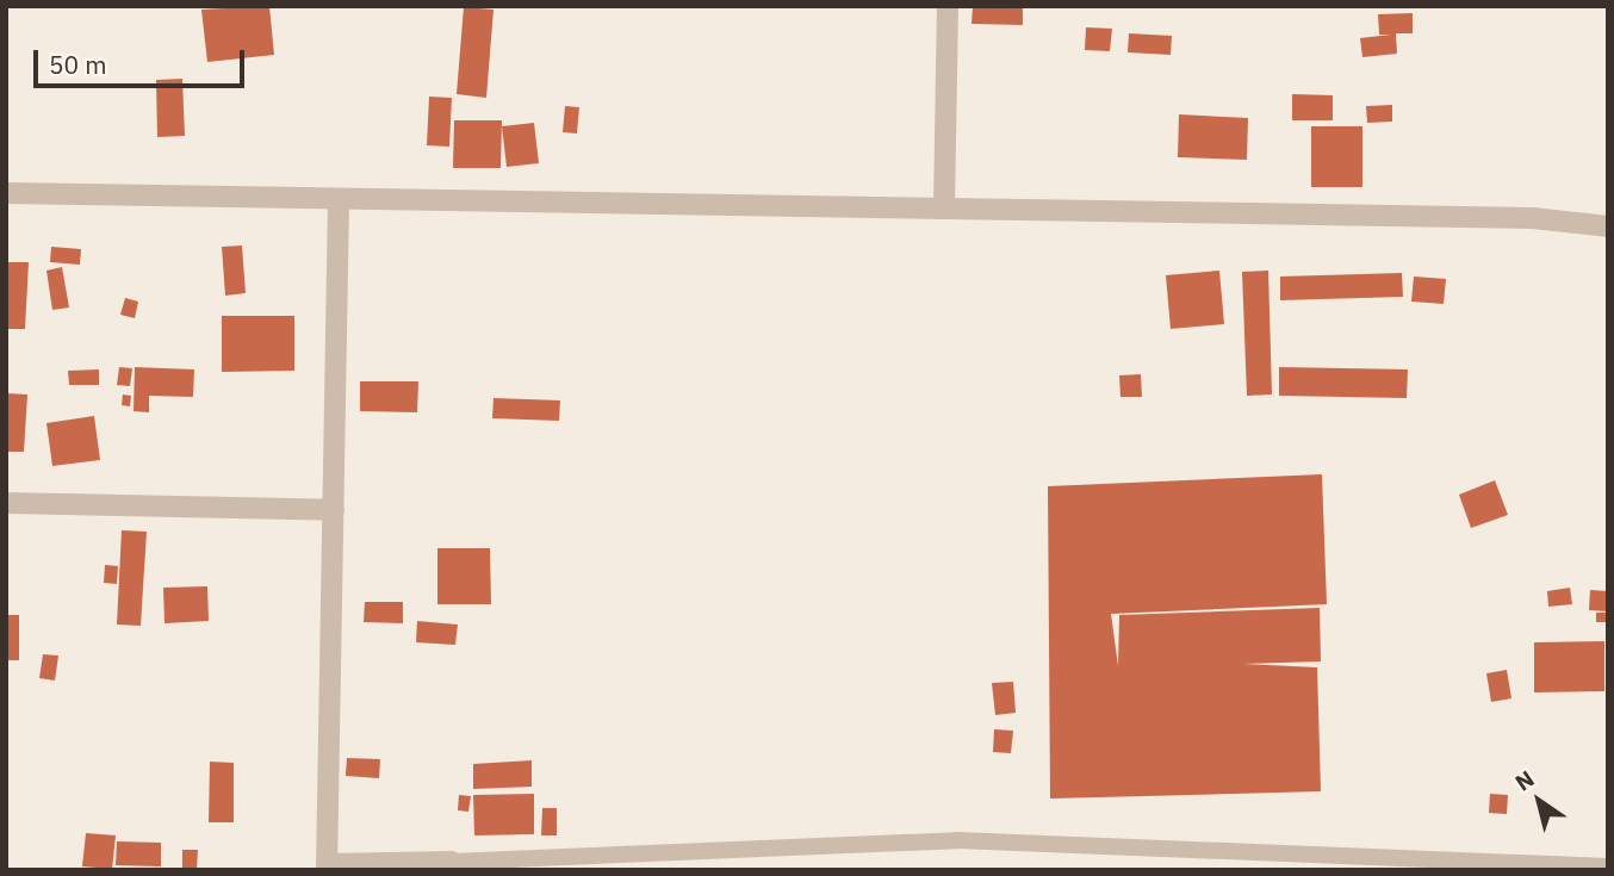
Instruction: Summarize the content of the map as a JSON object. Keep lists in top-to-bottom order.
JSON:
{
  "scale_bar": "50 m",
  "north": "top left"
}
